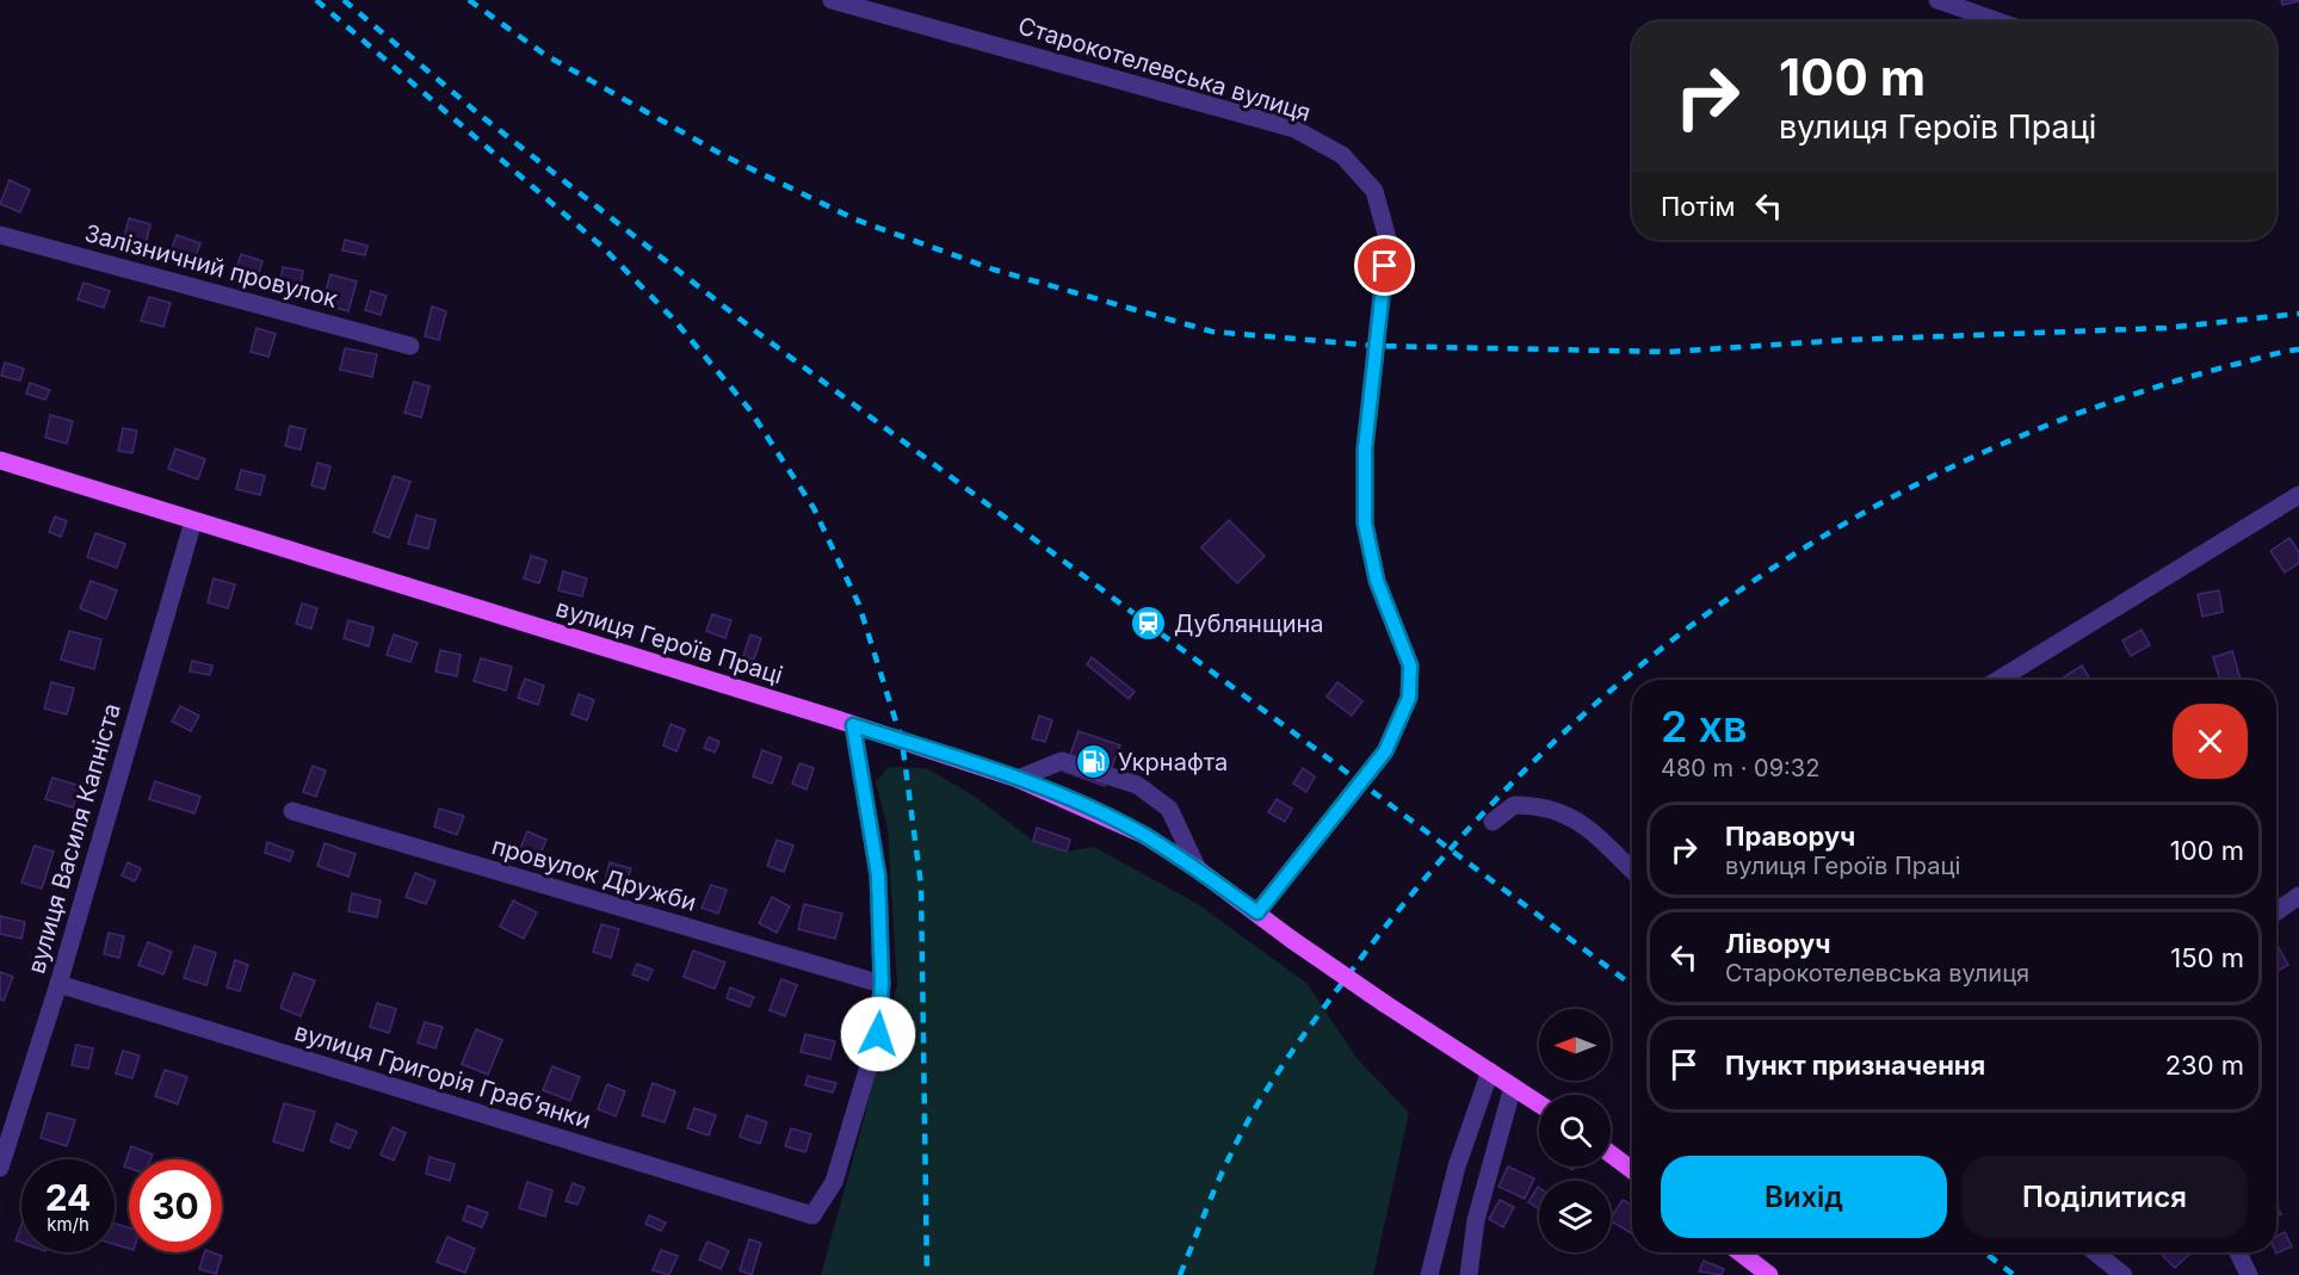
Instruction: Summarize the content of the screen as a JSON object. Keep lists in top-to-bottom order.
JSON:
{
  "streets": {
    "main road": ["вулиця Героїв Праці"],
    "street": [
      "Старокотелевська вулиця",
      "Залізничний провулок",
      "вулиця Василя Капніста",
      "провулок Дружби",
      "вулиця Григорія Грабʼянки"
    ]
  },
  "crossings": [
    ["Старокотелевська вулиця", "вулиця Героїв Праці"],
    ["вулиця Героїв Праці", "вулиця Василя Капніста"],
    ["вулиця Василя Капніста", "вулиця Григорія Грабʼянки"],
    ["провулок Дружби", "вулиця Григорія Грабʼянки"]
  ],
  "places": {
    "station": ["Дублянщина"],
    "fuel station": ["Укрнафта"]
  },
  "north": "left",
  "page": {
    "turn": ["100 m", "вулиця Героїв Праці"],
    "then": "Потім",
    "heading": ["2 хв", "480 m · 09:32"],
    "list": [
      {
        "name": "Праворуч",
        "note": "вулиця Героїв Праці",
        "value": "100 m"
      },
      {
        "name": "Ліворуч",
        "note": "Старокотелевська вулиця",
        "value": "150 m"
      },
      {
        "name": "Пункт призначення",
        "value": "230 m"
      }
    ],
    "buttons": ["Вихід", "Поділитися"],
    "speed": "24 km/h",
    "limit": "30"
  }
}
